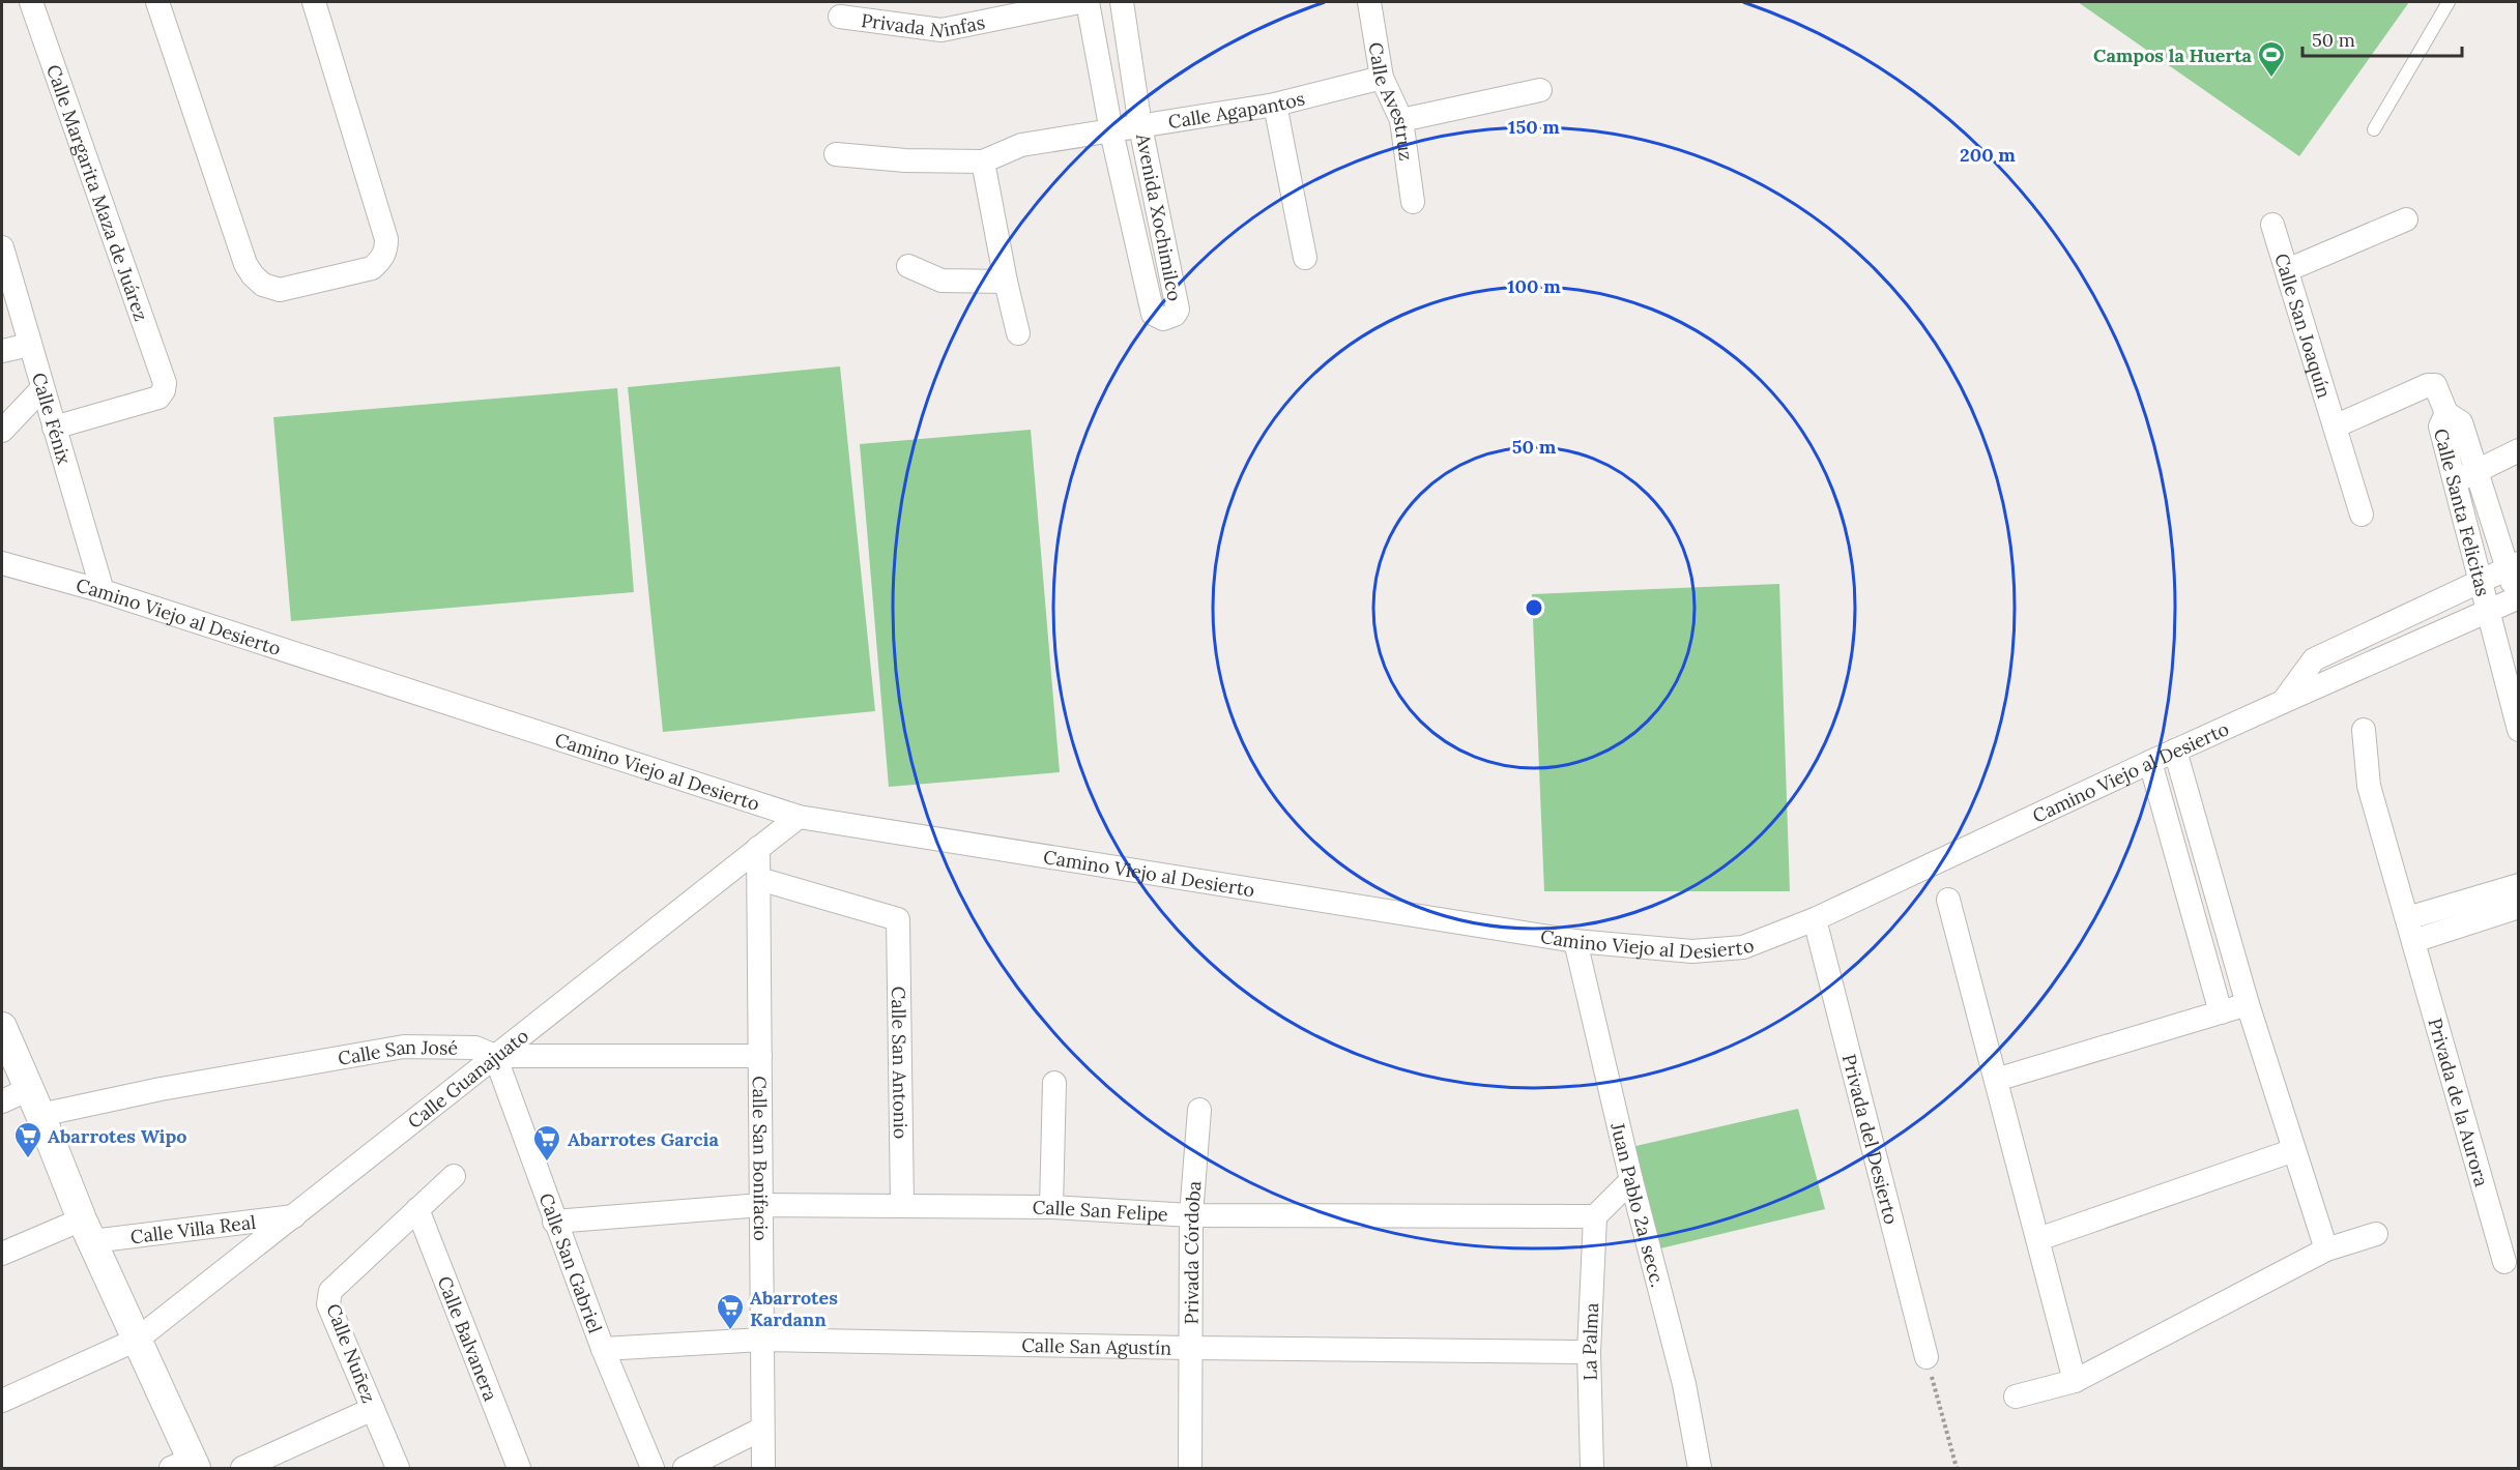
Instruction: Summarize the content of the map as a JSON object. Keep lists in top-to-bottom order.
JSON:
{
  "streets": {
    "street": [
      "Privada Ninfas",
      "Calle Avestruz",
      "Calle Agapantos",
      "Calle Margarita Maza de Juárez",
      "Avenida Xochimilco",
      "Calle San Joaquín",
      "Calle Fénix",
      "Calle Santa Felicitas",
      "Camino Viejo al Desierto",
      "Calle San José",
      "Calle San Antonio",
      "Calle Guanajuato",
      "Privada de la Aurora",
      "Privada del Desierto",
      "Calle San Bonifacio",
      "Juan Pablo 2a. secc.",
      "Calle San Felipe",
      "Calle Villa Real",
      "Privada Córdoba",
      "Calle San Gabriel",
      "Calle Balvanera",
      "La Palma",
      "Calle San Agustín",
      "Calle Nuñez"
    ]
  },
  "crossings": [
    ["Calle Avestruz", "Calle Agapantos"],
    ["Calle Agapantos", "Avenida Xochimilco"],
    ["Calle Margarita Maza de Juárez", "Calle Fénix"],
    ["Calle San Joaquín", "Calle Santa Felicitas"],
    ["Calle Fénix", "Camino Viejo al Desierto"],
    ["Calle Santa Felicitas", "Camino Viejo al Desierto"],
    ["Camino Viejo al Desierto", "Calle Guanajuato"],
    ["Camino Viejo al Desierto", "Privada del Desierto"],
    ["Camino Viejo al Desierto", "Juan Pablo 2a. secc."],
    ["Calle San José", "Calle Guanajuato"],
    ["Calle San José", "Calle San Bonifacio"],
    ["Calle San José", "Calle San Gabriel"],
    ["Calle San Antonio", "Calle San Bonifacio"],
    ["Calle San Antonio", "Calle San Felipe"],
    ["Calle Guanajuato", "Calle San Bonifacio"],
    ["Calle Guanajuato", "Calle Villa Real"],
    ["Calle Guanajuato", "Calle San Gabriel"],
    ["Calle San Bonifacio", "Calle San Felipe"],
    ["Calle San Bonifacio", "Calle San Agustín"],
    ["Calle San Felipe", "Privada Córdoba"],
    ["Calle San Felipe", "Calle San Gabriel"],
    ["Calle San Felipe", "La Palma"],
    ["Privada Córdoba", "Calle San Agustín"],
    ["Calle San Gabriel", "Calle San Agustín"],
    ["Calle Balvanera", "Calle Nuñez"],
    ["La Palma", "Calle San Agustín"]
  ],
  "places": {
    "sports": ["Campos la Huerta"],
    "supermarket": ["Abarrotes Wipo", "Abarrotes Garcia", "Abarrotes Kardann"]
  },
  "scale_bar": "50 m",
  "rings": [
    "150 m",
    "200 m",
    "100 m",
    "50 m"
  ]
}
